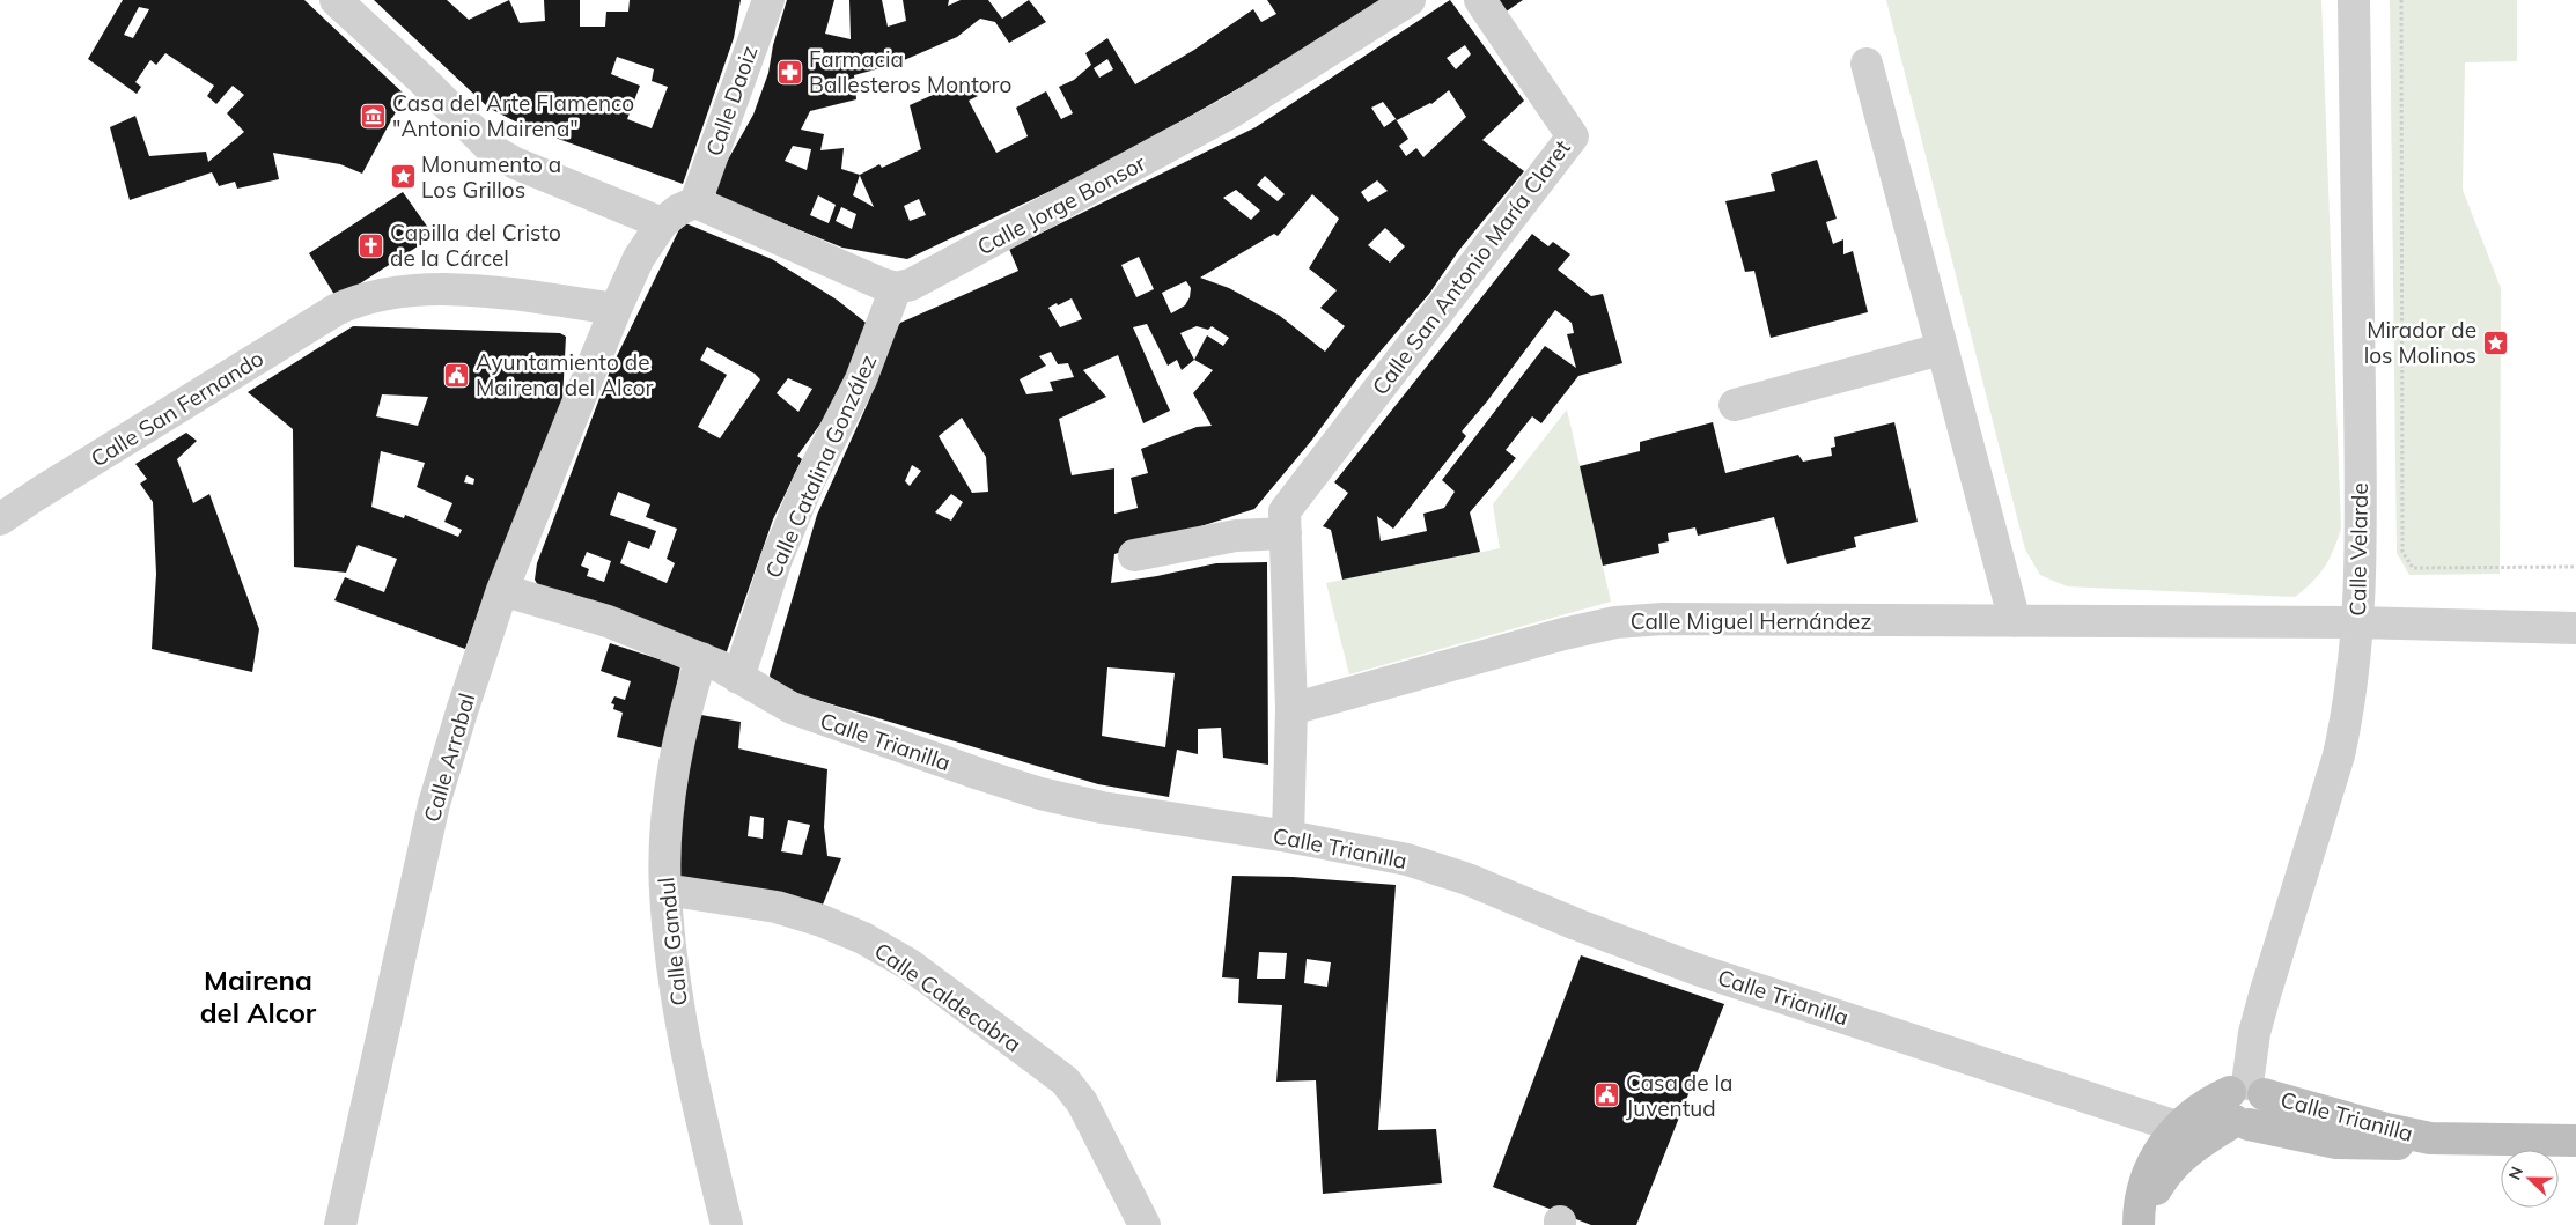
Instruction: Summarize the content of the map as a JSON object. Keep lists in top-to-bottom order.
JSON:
{
  "streets": {
    "street": [
      "Calle Daoiz",
      "Calle Jorge Bonsor",
      "Calle San Antonio María Claret",
      "Calle San Fernando",
      "Calle Catalina González",
      "Calle Velarde",
      "Calle Miguel Hernández",
      "Calle Trianilla",
      "Calle Arrabal",
      "Calle Gandul",
      "Calle Caldecabra"
    ]
  },
  "crossings": [
    ["Calle Jorge Bonsor", "Calle Catalina González"],
    ["Calle San Antonio María Claret", "Calle Miguel Hernández"],
    ["Calle San Antonio María Claret", "Calle Trianilla"],
    ["Calle San Fernando", "Calle Arrabal"],
    ["Calle Catalina González", "Calle Trianilla"],
    ["Calle Velarde", "Calle Miguel Hernández"],
    ["Calle Velarde", "Calle Trianilla"],
    ["Calle Trianilla", "Calle Arrabal"],
    ["Calle Trianilla", "Calle Gandul"],
    ["Calle Gandul", "Calle Caldecabra"]
  ],
  "districts": ["Mairena del Alcor"],
  "places": {
    "pharmacy": ["Farmacia Ballesteros Montoro"],
    "museum": ["Casa del Arte Flamenco \"Antonio Mairena\""],
    "place": ["Monumento a Los Grillos", "Mirador de los Molinos"],
    "church": ["Capilla del Cristo de la Cárcel"],
    "public building": ["Ayuntamiento de Mairena del Alcor", "Casa de la Juventud"]
  },
  "north": "left"
}
